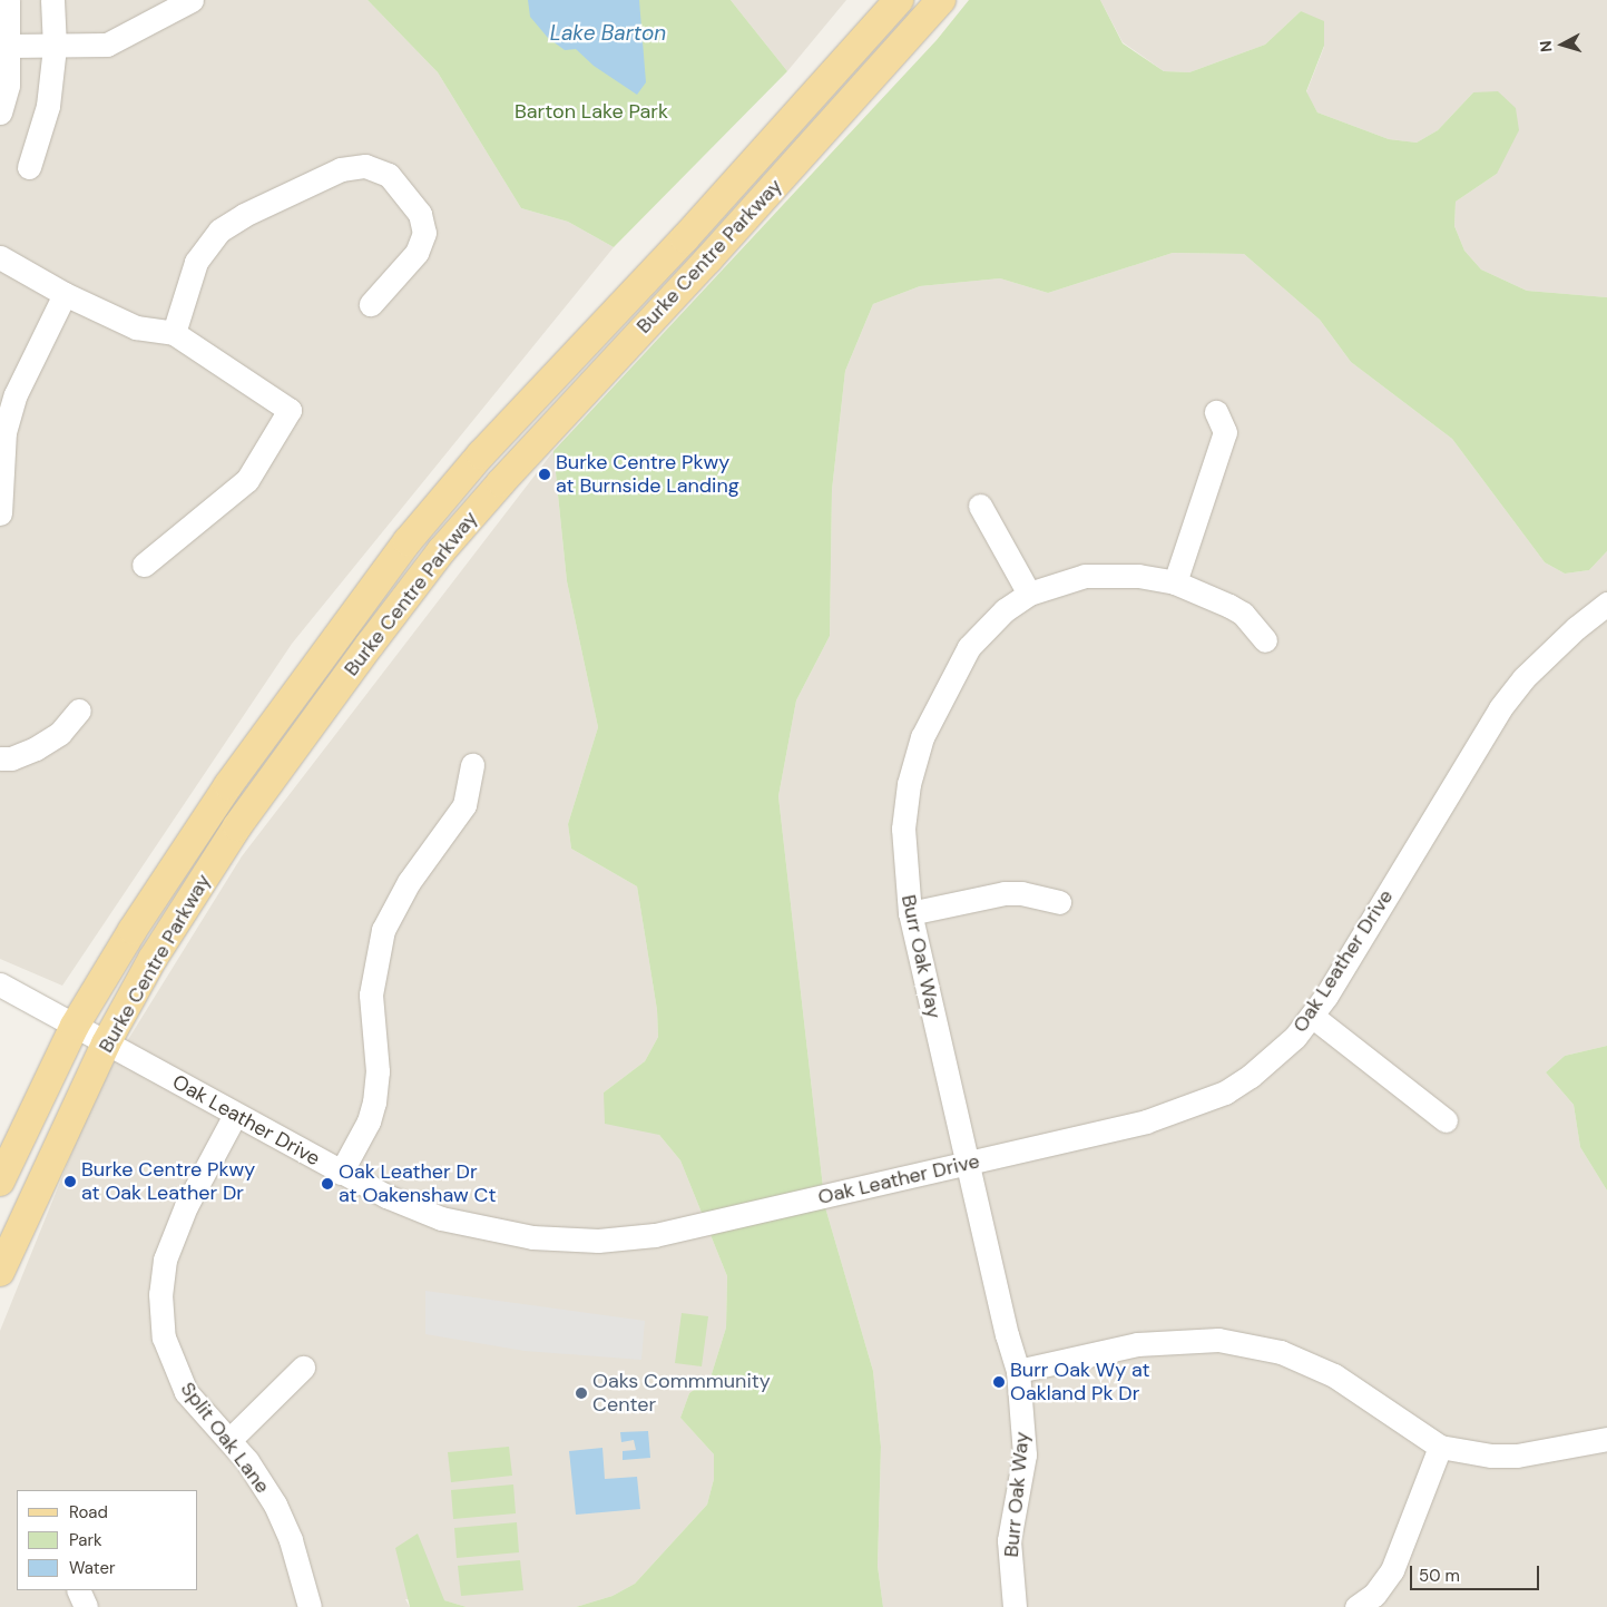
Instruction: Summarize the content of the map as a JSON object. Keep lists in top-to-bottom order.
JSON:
{
  "streets": {
    "main road": ["Burke Centre Parkway"],
    "street": ["Burr Oak Way", "Oak Leather Drive", "Split Oak Lane"]
  },
  "crossings": [
    ["Burke Centre Parkway", "Oak Leather Drive"],
    ["Burr Oak Way", "Oak Leather Drive"],
    ["Oak Leather Drive", "Split Oak Lane"]
  ],
  "water": ["Lake Barton"],
  "parks": ["Barton Lake Park"],
  "places": [
    "Burke Centre Pkwy at Burnside Landing",
    "Burke Centre Pkwy at Oak Leather Dr",
    "Oak Leather Dr at Oakenshaw Ct",
    "Burr Oak Wy at Oakland Pk Dr",
    "Oaks Commmunity Center"
  ],
  "legend": ["Road", "Park", "Water"],
  "scale_bar": "50 m",
  "north": "left"
}
